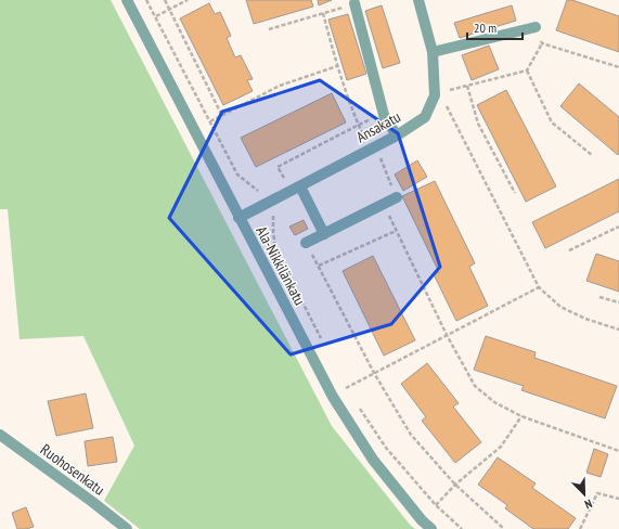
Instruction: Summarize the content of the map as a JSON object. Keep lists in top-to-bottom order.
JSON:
{
  "streets": {
    "street": ["Ansakatu", "Ala-Nikkilänkatu", "Ruohosenkatu"]
  },
  "crossings": [
    ["Ansakatu", "Ala-Nikkilänkatu"]
  ],
  "scale_bar": "20 m",
  "north": "bottom right"
}
